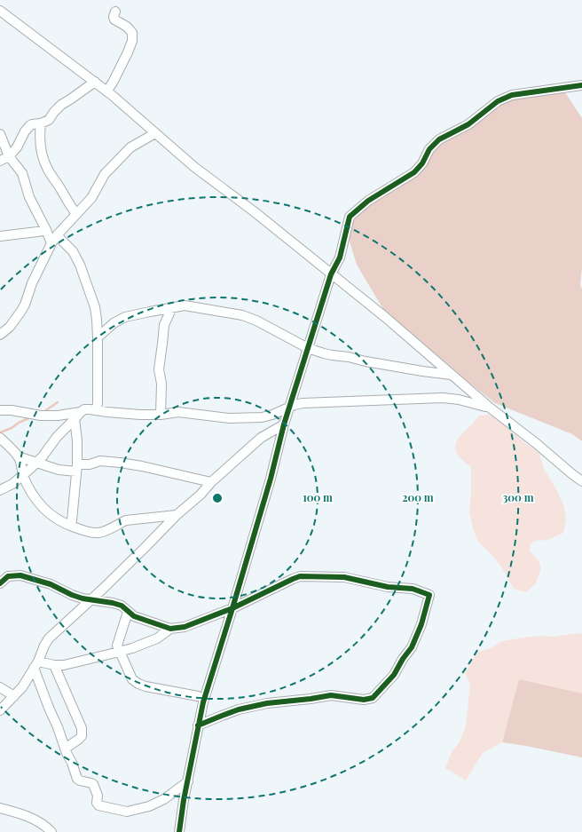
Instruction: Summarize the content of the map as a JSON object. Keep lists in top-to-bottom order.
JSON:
{
  "rings": ["100 m", "200 m", "300 m"]
}
